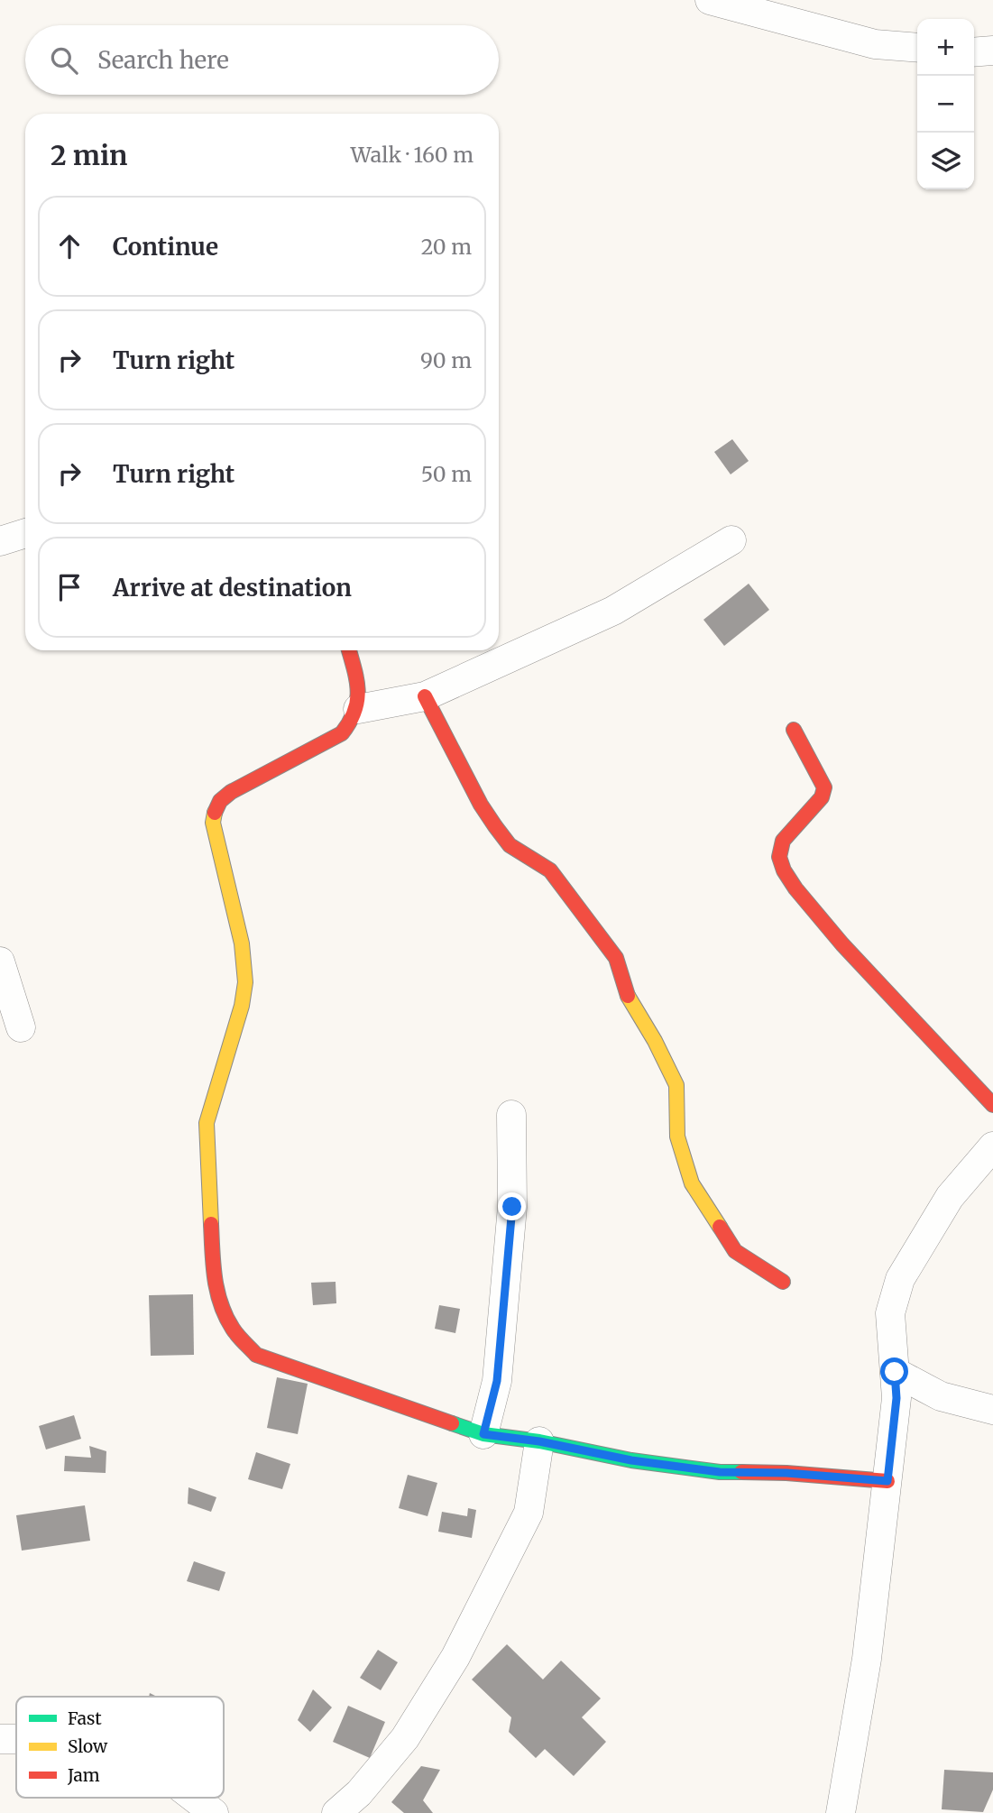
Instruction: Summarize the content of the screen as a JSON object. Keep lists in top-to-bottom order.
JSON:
{
  "legend": ["Fast", "Slow", "Jam"],
  "page": {
    "map_buttons": ["+", "−"],
    "search": "Search here",
    "heading": ["2 min", "Walk · 160 m"],
    "list": [
      ["Continue", "20 m"],
      ["Turn right", "90 m"],
      ["Turn right", "50 m"],
      "Arrive at destination"
    ]
  }
}
